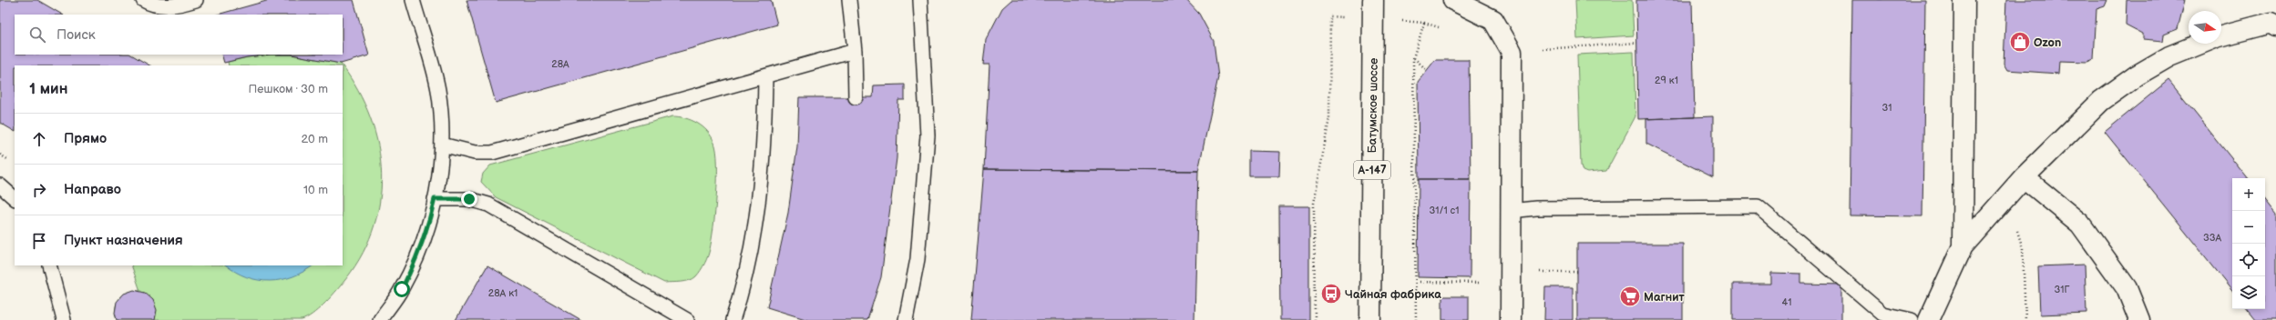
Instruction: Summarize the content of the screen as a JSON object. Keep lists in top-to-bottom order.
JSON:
{
  "streets": {
    "main road": ["Батумское шоссе", "А-147"]
  },
  "places": {
    "shop": ["Ozon"],
    "bus stop": ["Чайная фабрика"],
    "supermarket": ["Магнит"]
  },
  "house_numbers": [
    "28А",
    "29 к1",
    "31",
    "31/1 с1",
    "33А",
    "31Г",
    "28А к1",
    "41"
  ],
  "north": "right",
  "page": {
    "search": "Поиск",
    "heading": ["1 мин", "Пешком · 30 m"],
    "list": [
      ["Прямо", "20 m"],
      ["Направо", "10 m"],
      "Пункт назначения"
    ],
    "map_buttons": ["+", "−"]
  }
}
